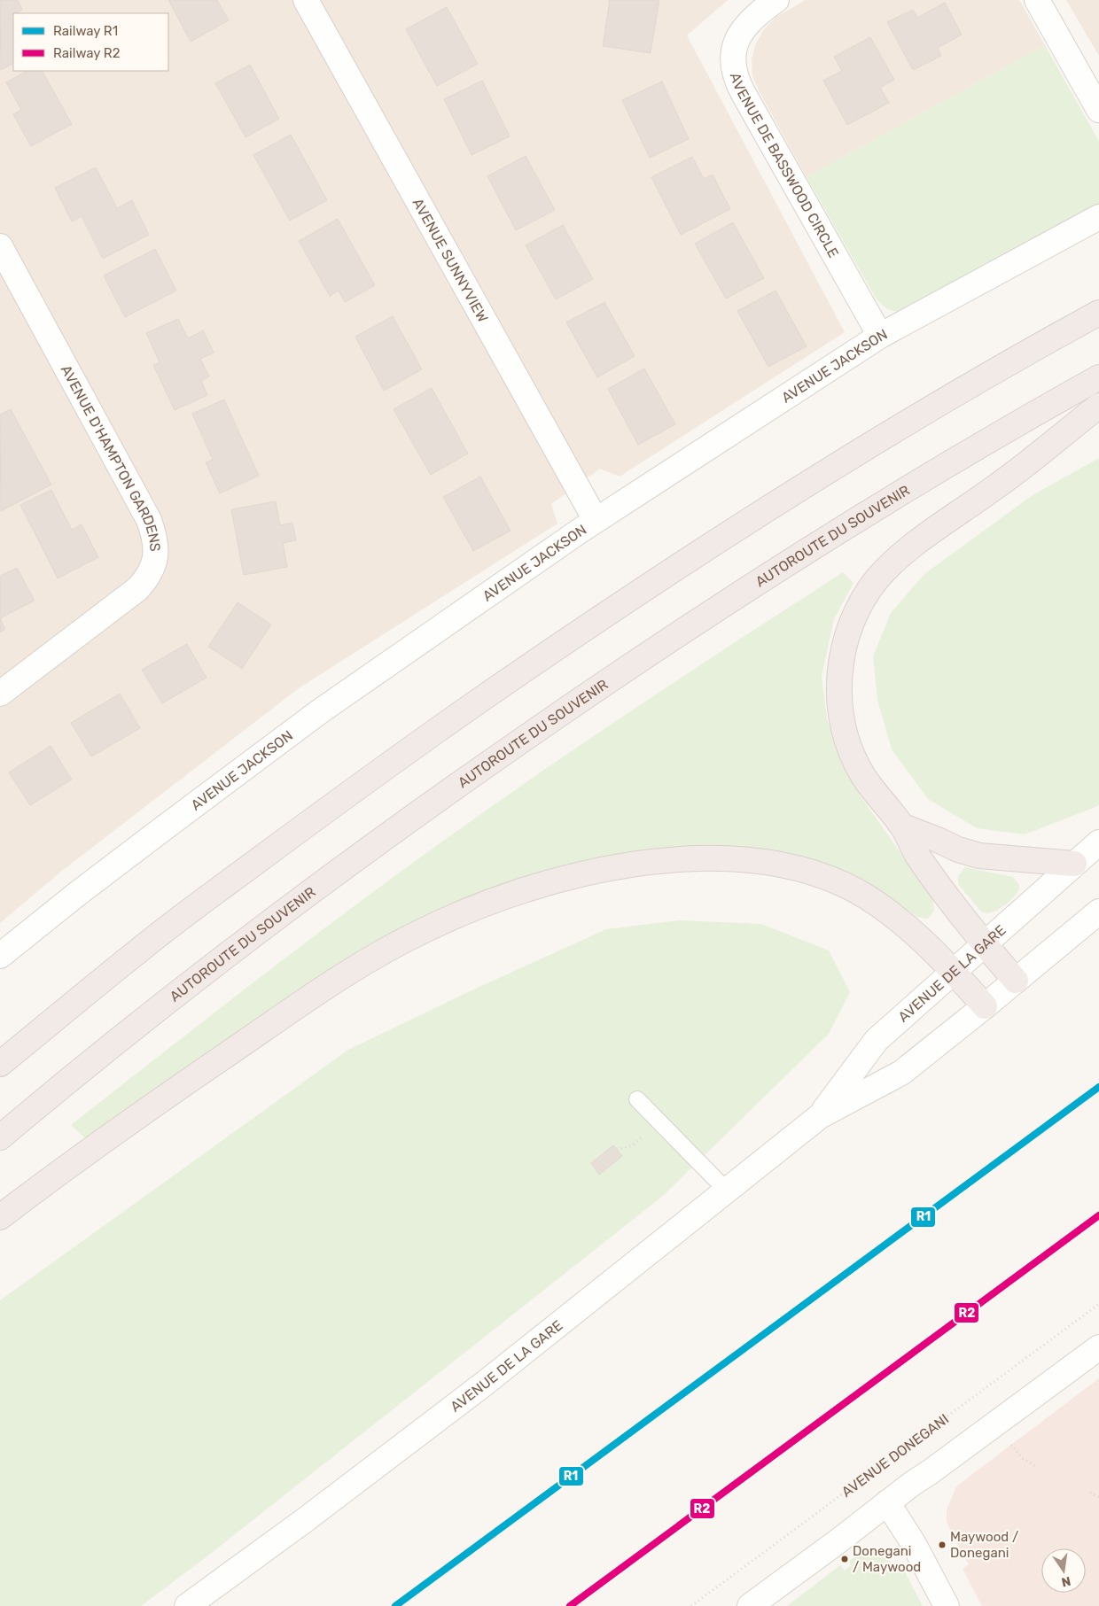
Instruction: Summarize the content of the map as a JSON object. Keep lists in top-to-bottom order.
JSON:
{
  "streets": {
    "highway": ["AUTOROUTE DU SOUVENIR"],
    "street": [
      "AVENUE DE BASSWOOD CIRCLE",
      "AVENUE SUNNYVIEW",
      "AVENUE JACKSON",
      "AVENUE D'HAMPTON GARDENS",
      "AVENUE DE LA GARE"
    ],
    "path": ["AVENUE DONEGANI"]
  },
  "crossings": [
    ["AVENUE DE BASSWOOD CIRCLE", "AVENUE JACKSON"],
    ["AVENUE SUNNYVIEW", "AVENUE JACKSON"]
  ],
  "places": ["Maywood / Donegani", "Donegani / Maywood"],
  "lines": ["rail line R1", "rail line R2"],
  "legend": ["Railway R1", "Railway R2"],
  "north": "bottom"
}
